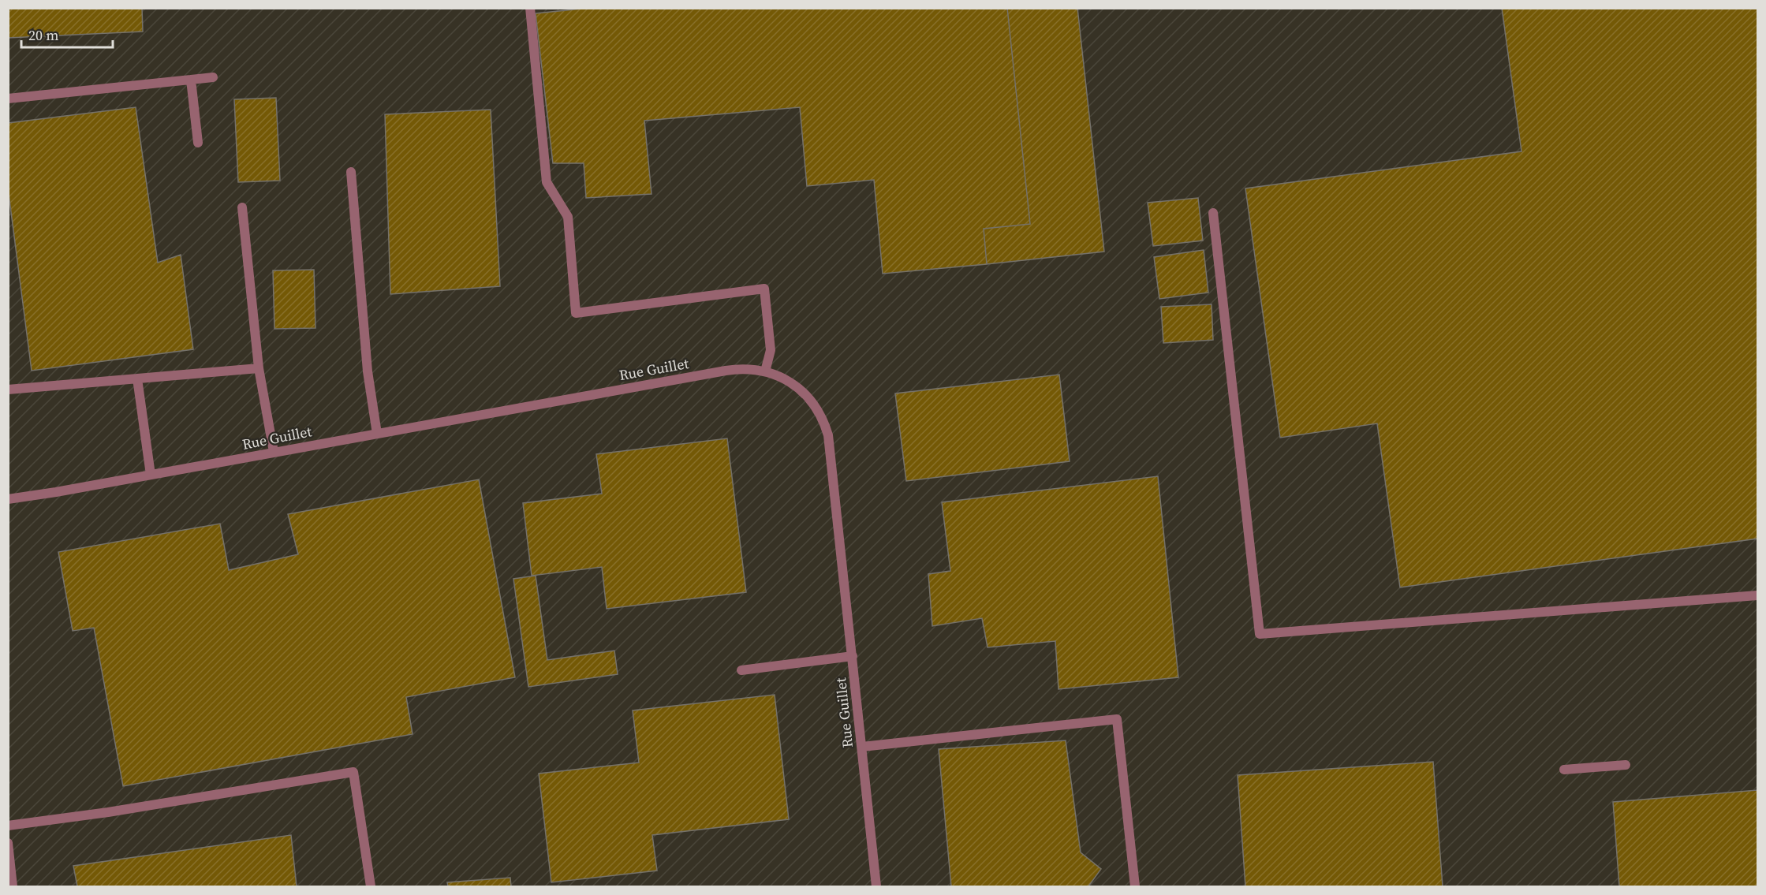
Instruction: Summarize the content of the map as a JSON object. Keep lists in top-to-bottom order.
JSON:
{
  "streets": {
    "street": ["Rue Guillet"]
  },
  "scale_bar": "20 m"
}
